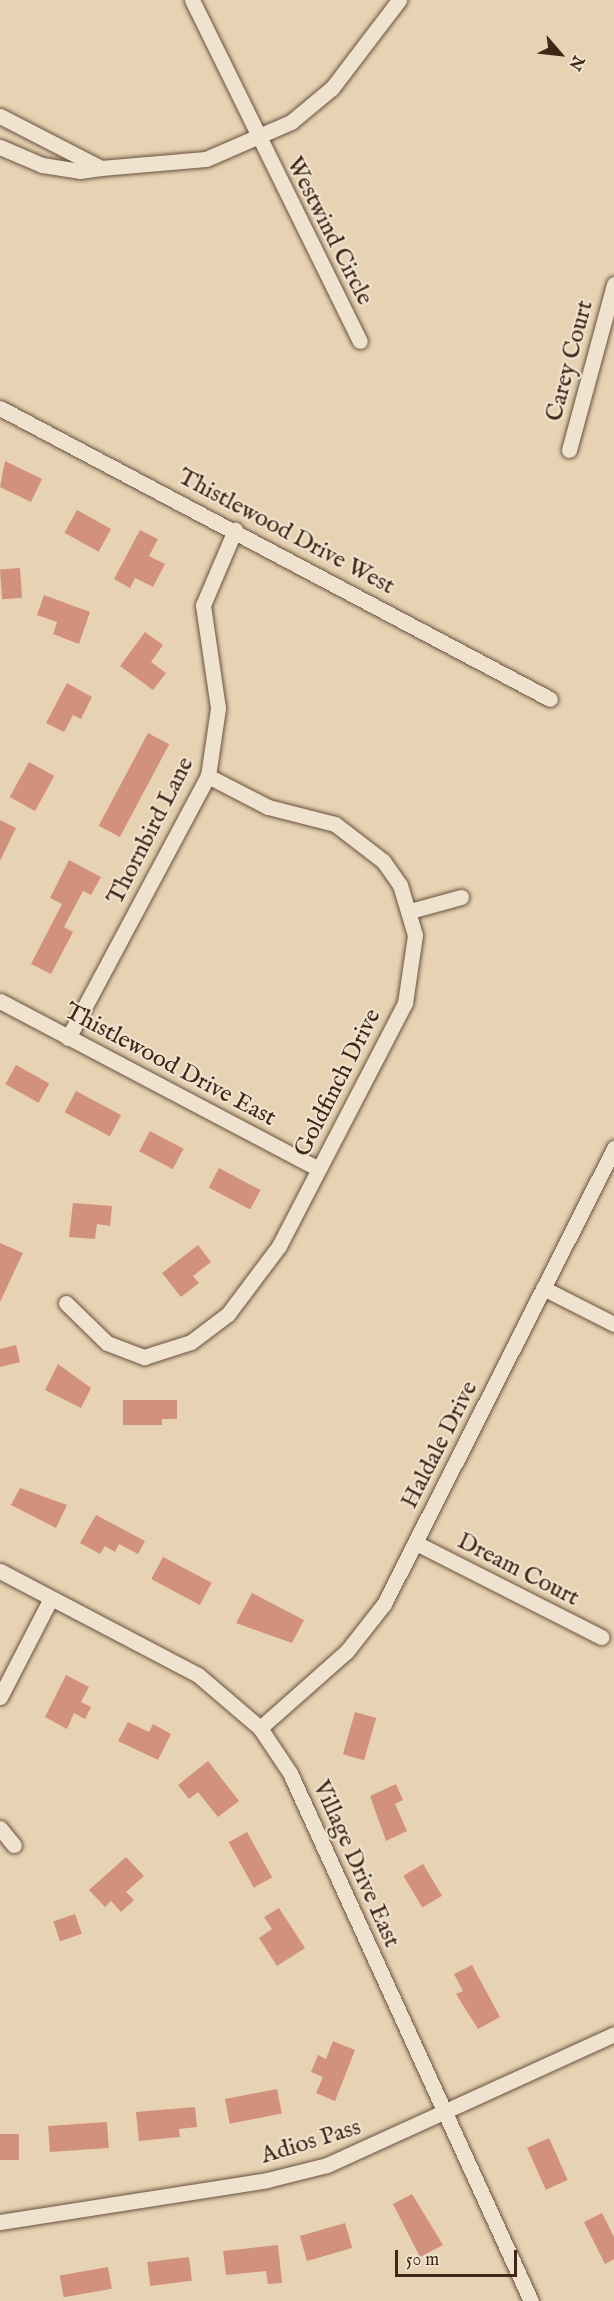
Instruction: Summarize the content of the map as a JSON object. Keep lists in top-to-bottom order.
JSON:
{
  "streets": {
    "street": [
      "Westwind Circle",
      "Carey Court",
      "Thistlewood Drive West",
      "Thornbird Lane",
      "Thistlewood Drive East",
      "Goldfinch Drive",
      "Haldale Drive",
      "Dream Court",
      "Village Drive East",
      "Adios Pass"
    ]
  },
  "crossings": [
    ["Thistlewood Drive West", "Thornbird Lane"],
    ["Thornbird Lane", "Thistlewood Drive East"],
    ["Thornbird Lane", "Goldfinch Drive"],
    ["Thistlewood Drive East", "Goldfinch Drive"],
    ["Haldale Drive", "Dream Court"],
    ["Haldale Drive", "Village Drive East"],
    ["Village Drive East", "Adios Pass"]
  ],
  "scale_bar": "50 m",
  "north": "bottom right"
}
